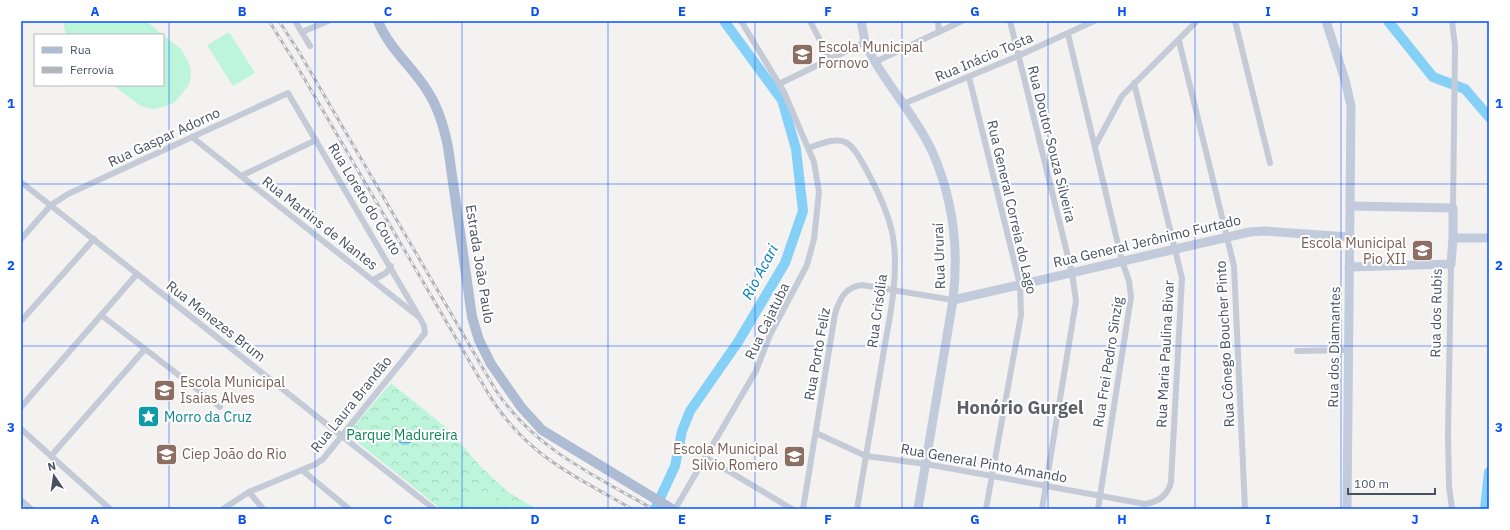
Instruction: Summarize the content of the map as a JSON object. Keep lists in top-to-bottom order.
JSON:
{
  "streets": {
    "main road": ["Estrada João Paulo"],
    "street": [
      "Rua Inácio Tosta",
      "Rua Gaspar Adorno",
      "Rua Doutor Souza Silveira",
      "Rua Loreto do Couto",
      "Rua General Correia do Lago",
      "Rua Martins de Nantes",
      "Rua General Jerônimo Furtado",
      "Rua Ururaí",
      "Rua Crisólia",
      "Rua dos Rubis",
      "Rua Menezes Brum",
      "Rua Cajatuba",
      "Rua Cônego Boucher Pinto",
      "Rua dos Diamantes",
      "Rua Porto Feliz",
      "Rua Maria Paulina Bivar",
      "Rua Frei Pedro Sinzig",
      "Rua Laura Brandão",
      "Rua General Pinto Amando"
    ]
  },
  "crossings": [
    ["Rua Inácio Tosta", "Rua Doutor Souza Silveira"],
    ["Rua Inácio Tosta", "Rua General Correia do Lago"],
    ["Rua Inácio Tosta", "Rua Ururaí"],
    ["Rua Inácio Tosta", "Rua Frei Pedro Sinzig"],
    ["Rua Gaspar Adorno", "Rua Loreto do Couto"],
    ["Rua Gaspar Adorno", "Rua Martins de Nantes"],
    ["Rua Gaspar Adorno", "Rua Menezes Brum"],
    ["Rua Doutor Souza Silveira", "Rua General Jerônimo Furtado"],
    ["Rua Doutor Souza Silveira", "Rua General Pinto Amando"],
    ["Rua Loreto do Couto", "Rua Martins de Nantes"],
    ["Rua Loreto do Couto", "Rua Laura Brandão"],
    ["Rua General Correia do Lago", "Rua General Jerônimo Furtado"],
    ["Rua General Correia do Lago", "Rua General Pinto Amando"],
    ["Rua Martins de Nantes", "Rua Laura Brandão"],
    ["Rua General Jerônimo Furtado", "Rua Ururaí"],
    ["Rua General Jerônimo Furtado", "Rua Cônego Boucher Pinto"],
    ["Rua General Jerônimo Furtado", "Rua dos Diamantes"],
    ["Rua General Jerônimo Furtado", "Rua Porto Feliz"],
    ["Rua General Jerônimo Furtado", "Rua Maria Paulina Bivar"],
    ["Rua General Jerônimo Furtado", "Rua Frei Pedro Sinzig"],
    ["Rua Ururaí", "Rua Porto Feliz"],
    ["Rua Ururaí", "Rua General Pinto Amando"],
    ["Estrada João Paulo", "Rua Cajatuba"],
    ["Rua Crisólia", "Rua Cajatuba"],
    ["Rua Crisólia", "Rua Porto Feliz"],
    ["Rua Crisólia", "Rua General Pinto Amando"],
    ["Rua Menezes Brum", "Rua Laura Brandão"],
    ["Rua Porto Feliz", "Rua General Pinto Amando"],
    ["Rua Maria Paulina Bivar", "Rua General Pinto Amando"],
    ["Rua Frei Pedro Sinzig", "Rua General Pinto Amando"]
  ],
  "districts": ["Honório Gurgel"],
  "water": ["Rio Acari"],
  "parks": ["Parque Madureira"],
  "places": {
    "school or university": [
      "Escola Municipal Fornovo",
      "Escola Municipal Pio XII",
      "Escola Municipal Isaias Alves",
      "Ciep João do Rio",
      "Escola Municipal Silvio Romero"
    ],
    "place": ["Morro da Cruz"]
  },
  "legend": ["Rua", "Ferrovia"],
  "scale_bar": "100 m",
  "north": "top",
  "grid": {
    "columns": [
      "A",
      "B",
      "C",
      "D",
      "E",
      "F",
      "G",
      "H",
      "I",
      "J"
    ],
    "rows": ["1", "2", "3"]
  }
}
